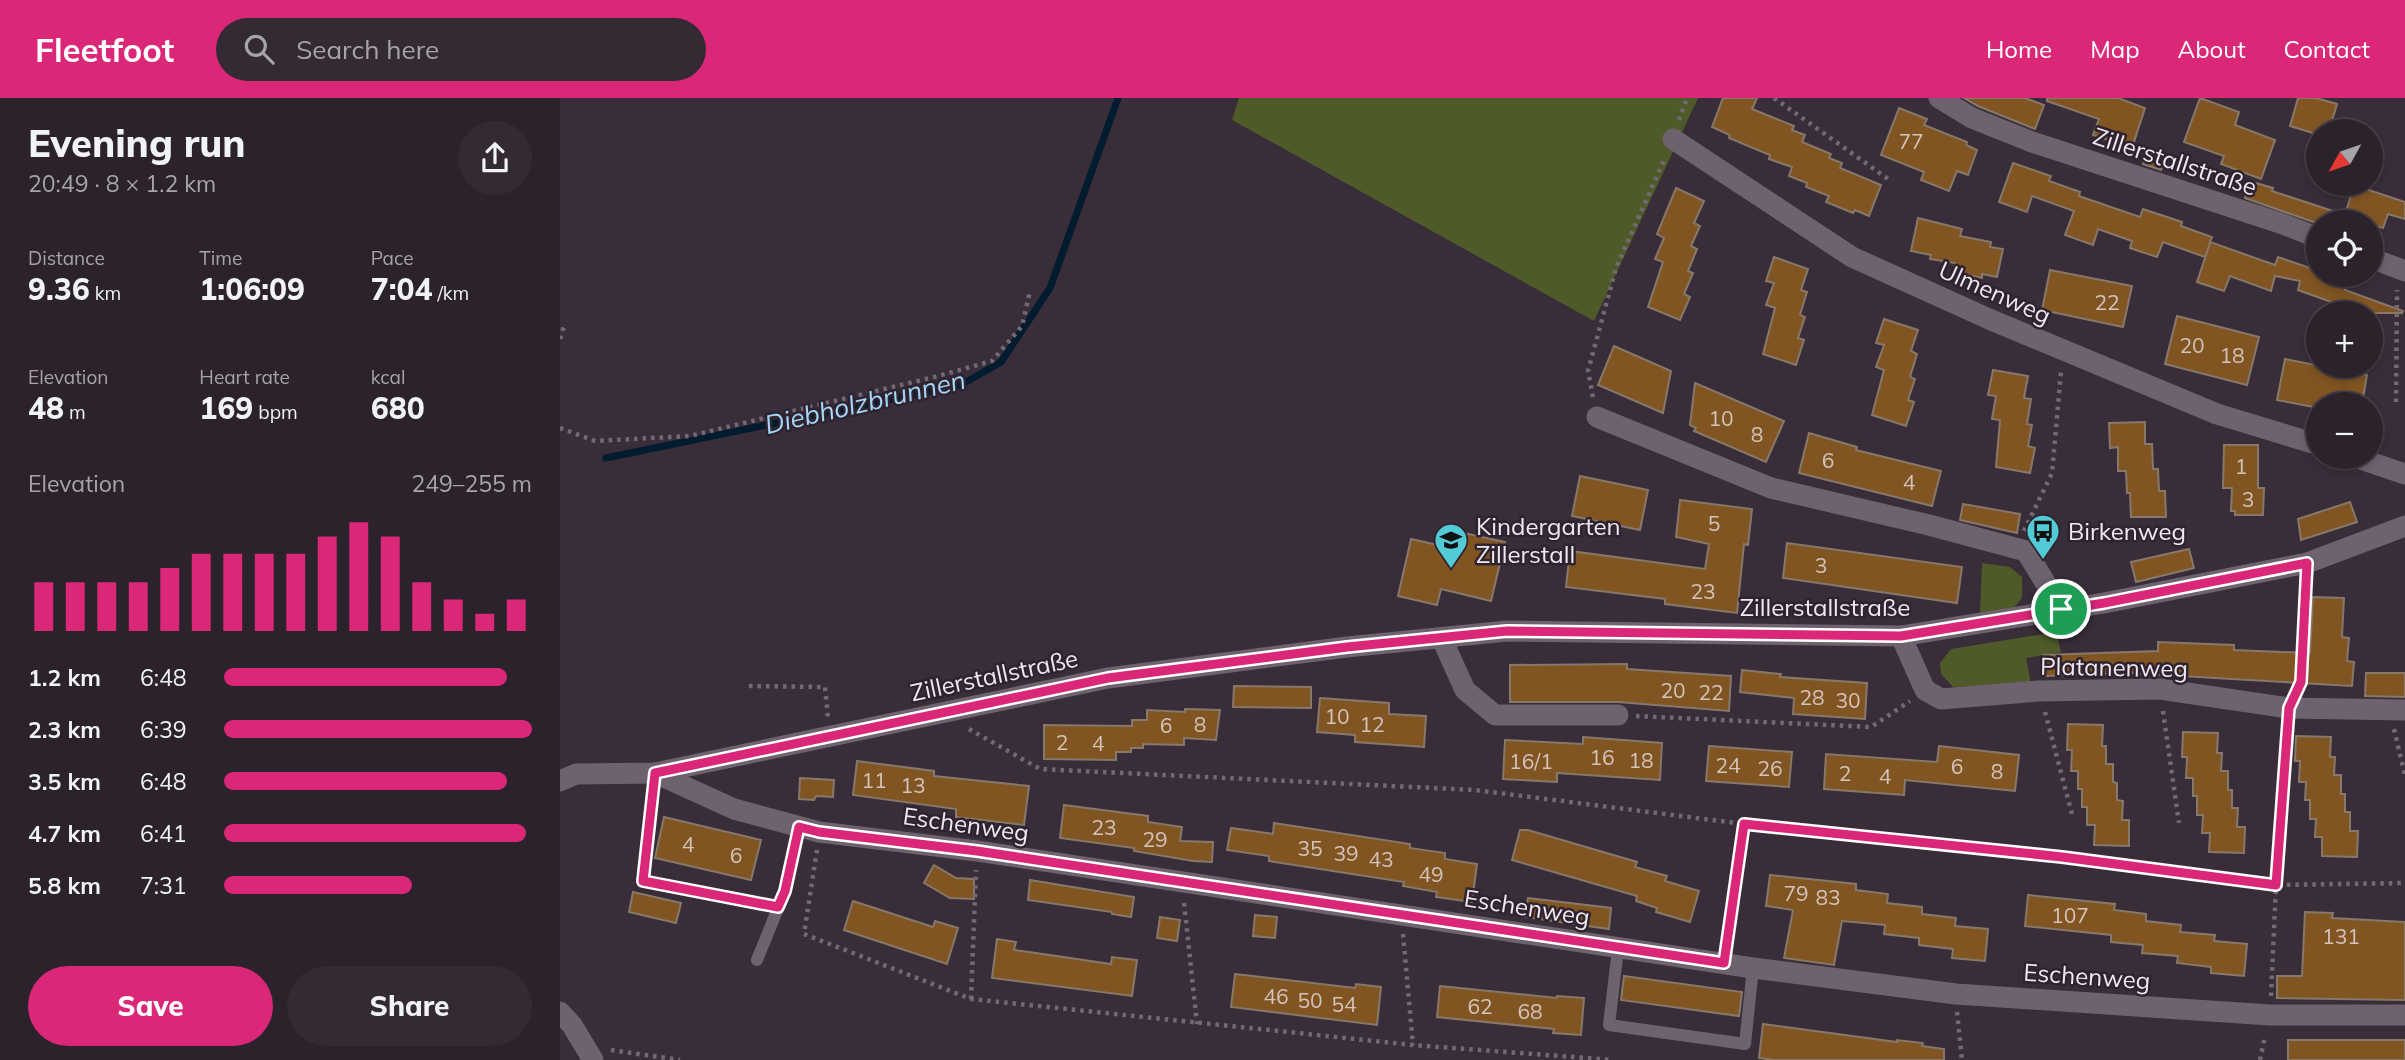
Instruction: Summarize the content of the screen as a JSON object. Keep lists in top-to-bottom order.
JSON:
{
  "streets": {
    "street": [
      "Zillerstallstraße",
      "Ulmenweg",
      "Platanenweg",
      "Eschenweg"
    ]
  },
  "crossings": [
    ["Zillerstallstraße", "Eschenweg"]
  ],
  "water": ["Diebholzbrunnen"],
  "places": {
    "bus stop": ["Birkenweg"],
    "school or university": ["Kindergarten Zillerstall"]
  },
  "house_numbers": [
    "77",
    "22",
    "20",
    "18",
    "10",
    "8",
    "6",
    "1",
    "4",
    "3",
    "5",
    "3",
    "23",
    "20",
    "22",
    "28",
    "30",
    "10",
    "8",
    "12",
    "6",
    "2",
    "4",
    "16",
    "18",
    "16/1",
    "24",
    "6",
    "26",
    "8",
    "2",
    "4",
    "11",
    "13",
    "23",
    "29",
    "4",
    "35",
    "39",
    "6",
    "43",
    "49",
    "79",
    "83",
    "107",
    "131",
    "46",
    "50",
    "54",
    "62",
    "68"
  ],
  "north": "bottom left",
  "page": {
    "header": "Fleetfoot",
    "search": "Search here",
    "nav": [
      "Home",
      "Map",
      "About",
      "Contact"
    ],
    "heading": ["Evening run", "20:49 · 8 × 1.2 km"],
    "map_buttons": ["+", "−"],
    "stats": [
      ["Distance", "9.36 km"],
      ["Time", "1:06:09"],
      ["Pace", "7:04 /km"],
      ["Elevation", "48 m"],
      ["Heart rate", "169 bpm"],
      ["kcal", "680"]
    ],
    "chart": ["Elevation", "249–255 m"],
    "list": [
      {
        "name": "1.2 km",
        "note": "6:48"
      },
      {
        "name": "2.3 km",
        "note": "6:39"
      },
      {
        "name": "3.5 km",
        "note": "6:48"
      },
      {
        "name": "4.7 km",
        "note": "6:41"
      },
      {
        "name": "5.8 km",
        "note": "7:31"
      }
    ],
    "buttons": ["Save", "Share"]
  }
}
